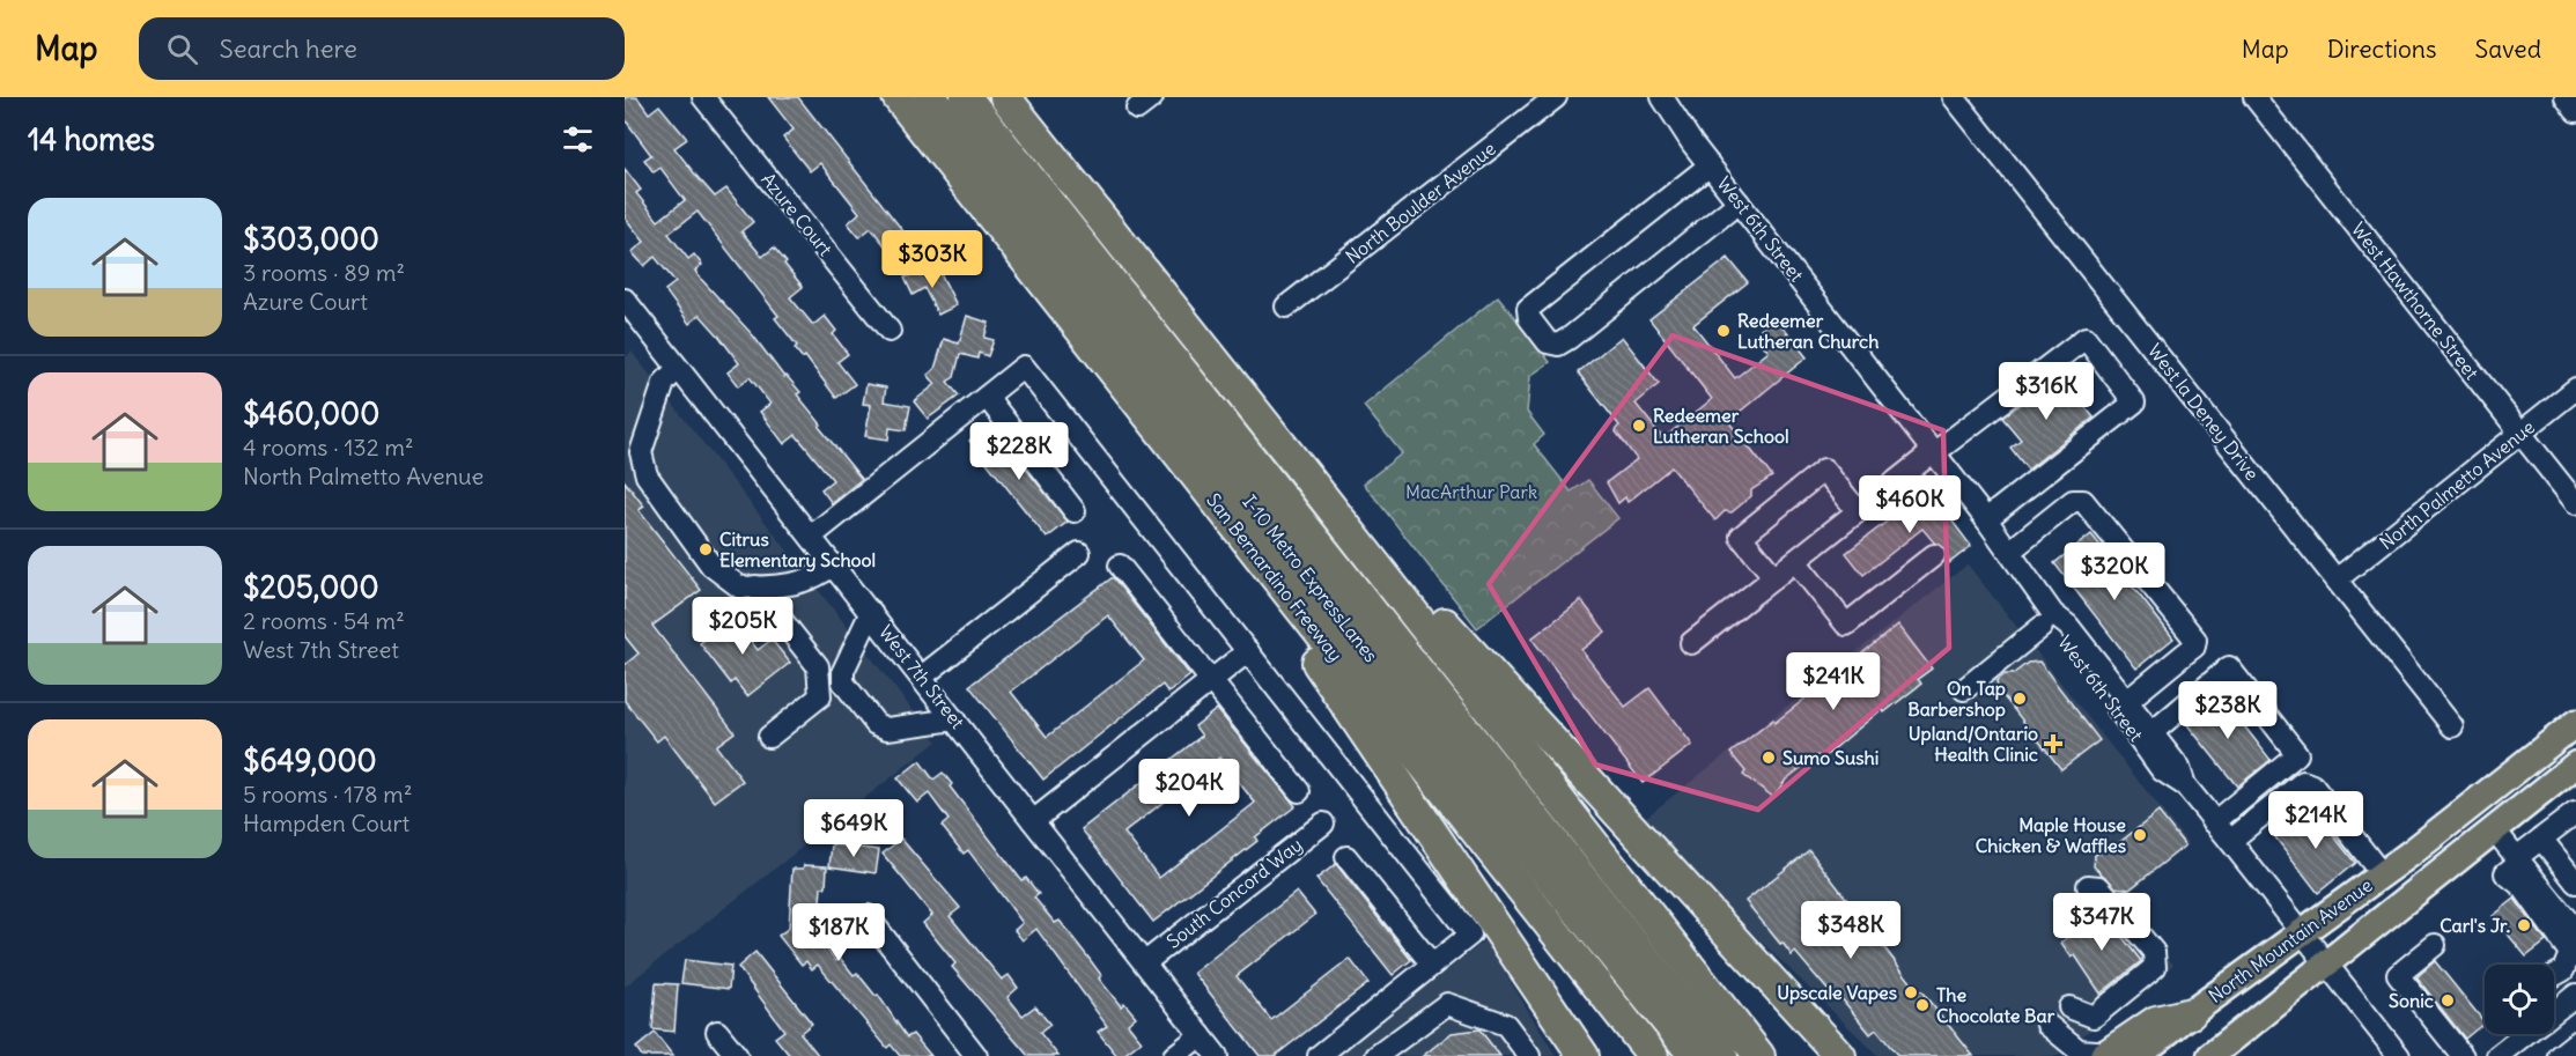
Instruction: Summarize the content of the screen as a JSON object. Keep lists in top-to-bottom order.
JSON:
{
  "streets": {
    "highway": ["San Bernardino Freeway", "I-10 Metro ExpressLanes"],
    "main road": ["North Mountain Avenue"],
    "street": [
      "North Boulder Avenue",
      "Azure Court",
      "West 6th Street",
      "West Hawthorne Street",
      "West la Deney Drive",
      "North Palmetto Avenue",
      "West 7th Street",
      "South Concord Way"
    ]
  },
  "crossings": [
    ["West 6th Street", "North Mountain Avenue"],
    ["West Hawthorne Street", "North Palmetto Avenue"],
    ["West la Deney Drive", "North Palmetto Avenue"],
    ["West 7th Street", "South Concord Way"]
  ],
  "parks": ["MacArthur Park"],
  "places": {
    "other": [
      "Redeemer Lutheran Church",
      "Redeemer Lutheran School",
      "Citrus Elementary School",
      "On Tap Barbershop",
      "Sumo Sushi",
      "Maple House Chicken & Waffles",
      "Carl's Jr.",
      "Upscale Vapes",
      "Sonic",
      "The Chocolate Bar"
    ],
    "health": ["Upland/Ontario Health Clinic"]
  },
  "page": {
    "header": "Map",
    "search": "Search here",
    "nav": ["Map", "Directions", "Saved"],
    "heading": "14 homes",
    "list": [
      {
        "name": "$303,000",
        "note": "3 rooms · 89 m² · Azure Court"
      },
      {
        "name": "$460,000",
        "note": "4 rooms · 132 m² · North Palmetto Avenue"
      },
      {
        "name": "$205,000",
        "note": "2 rooms · 54 m² · West 7th Street"
      },
      {
        "name": "$649,000",
        "note": "5 rooms · 178 m² · Hampden Court"
      }
    ],
    "price": [
      "$303K",
      "$316K",
      "$228K",
      "$460K",
      "$320K",
      "$205K",
      "$241K",
      "$238K",
      "$204K",
      "$214K",
      "$649K",
      "$347K",
      "$348K",
      "$187K"
    ]
  }
}
